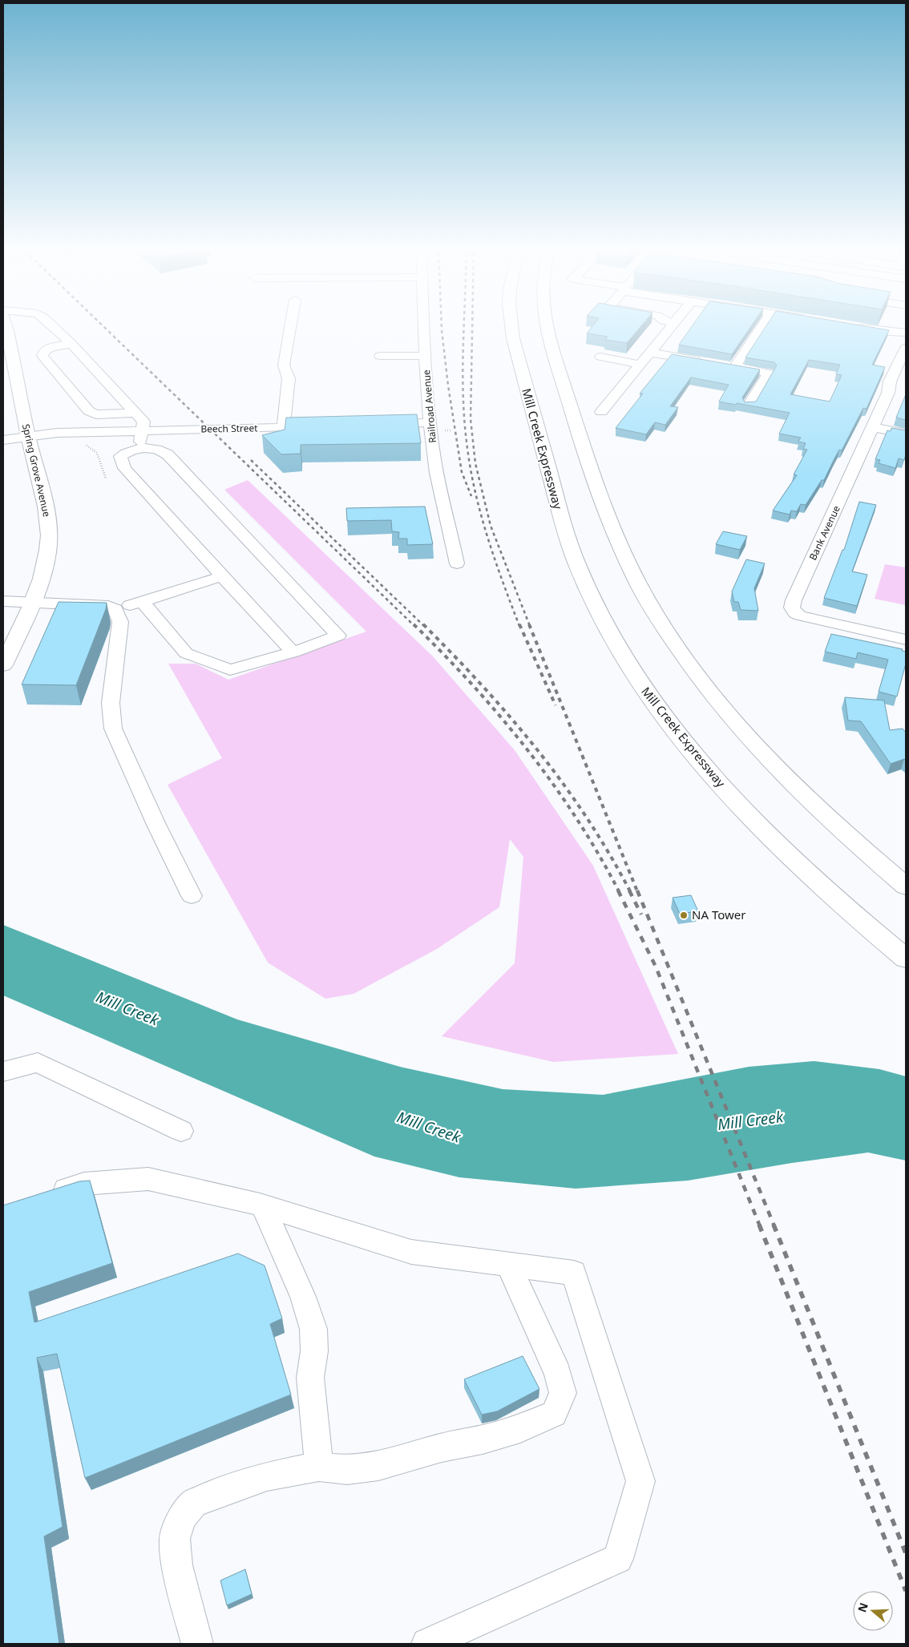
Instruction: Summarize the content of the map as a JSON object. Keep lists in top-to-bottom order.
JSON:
{
  "streets": {
    "main road": ["Mill Creek Expressway", "Spring Grove Avenue"],
    "street": ["Railroad Avenue", "Beech Street", "Bank Avenue"]
  },
  "crossings": [
    ["Beech Street", "Spring Grove Avenue"]
  ],
  "water": ["Mill Creek"],
  "places": ["NA Tower"],
  "north": "left"
}
